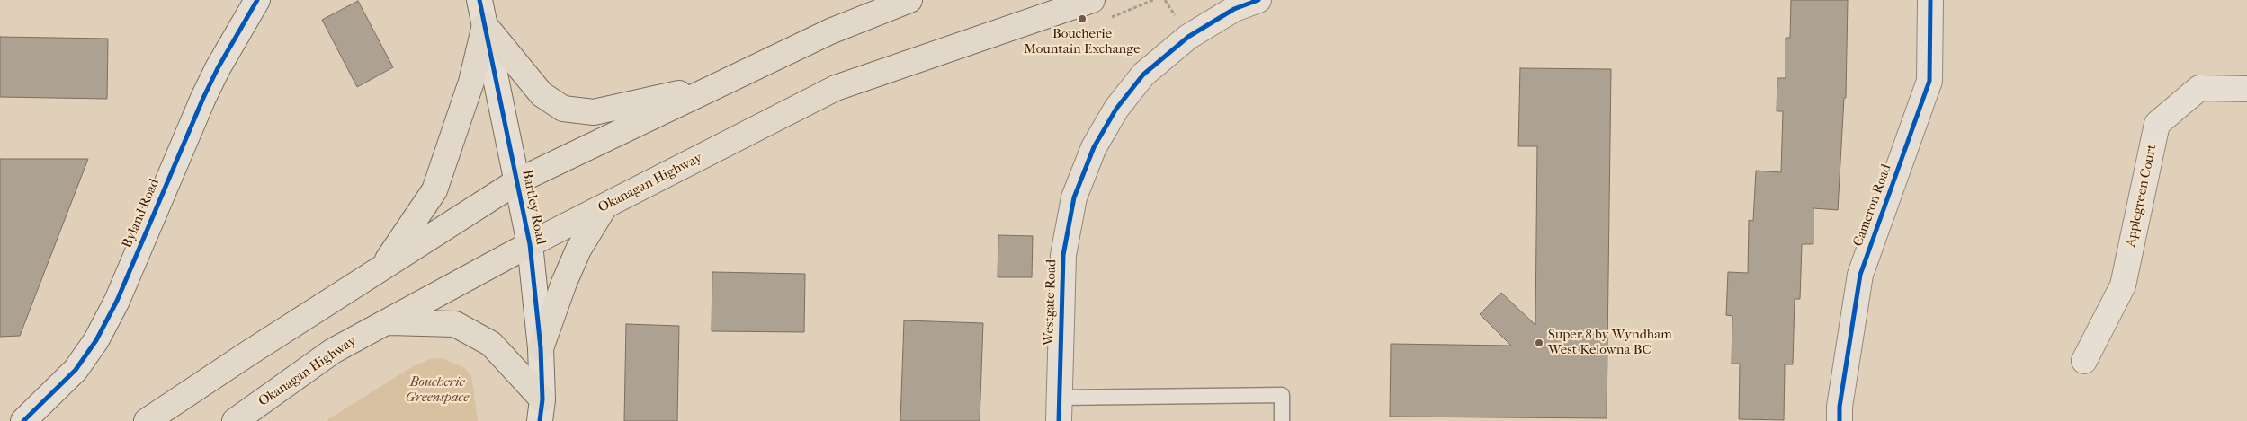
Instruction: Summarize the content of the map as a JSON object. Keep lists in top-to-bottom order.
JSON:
{
  "streets": {
    "highway": ["Okanagan Highway"],
    "street": [
      "Applegreen Court",
      "Cameron Road",
      "Bartley Road",
      "Byland Road",
      "Westgate Road"
    ]
  },
  "crossings": [
    ["Okanagan Highway", "Bartley Road"]
  ],
  "parks": ["Boucherie Greenspace"],
  "places": ["Boucherie Mountain Exchange", "Super 8 by Wyndham West Kelowna BC"]
}
